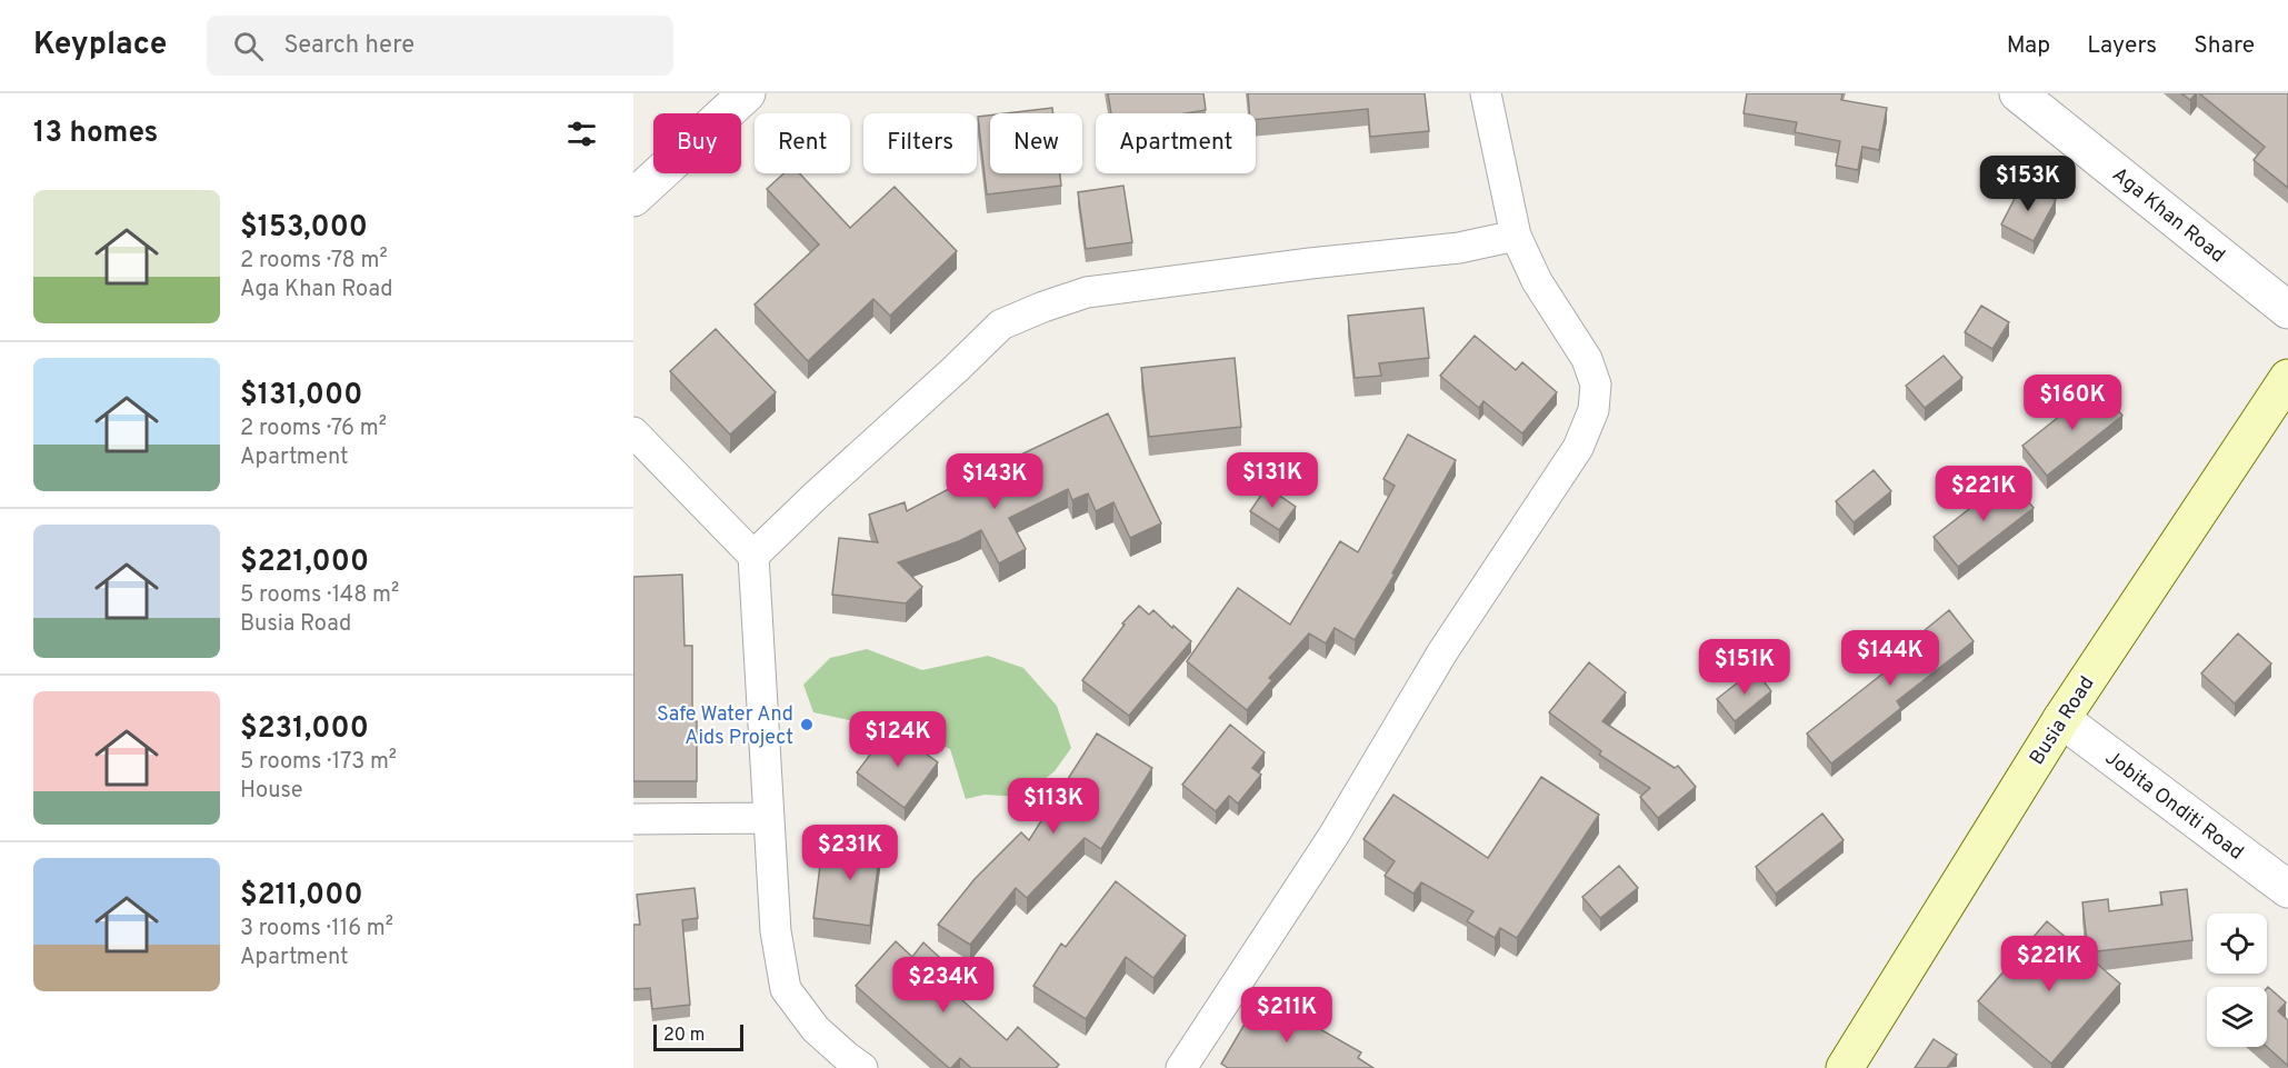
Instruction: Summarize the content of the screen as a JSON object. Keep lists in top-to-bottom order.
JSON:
{
  "streets": {
    "main road": ["Busia Road"],
    "street": ["Aga Khan Road", "Jobita Onditi Road"]
  },
  "crossings": [
    ["Busia Road", "Jobita Onditi Road"]
  ],
  "places": ["Safe Water And Aids Project"],
  "scale_bar": "20 m",
  "page": {
    "header": "Keyplace",
    "search": "Search here",
    "nav": ["Map", "Layers", "Share"],
    "heading": "13 homes",
    "chip": [
      "Buy",
      "Rent",
      "Filters",
      "New",
      "Apartment"
    ],
    "price": [
      "$153K",
      "$160K",
      "$131K",
      "$143K",
      "$221K",
      "$144K",
      "$151K",
      "$124K",
      "$113K",
      "$231K",
      "$221K",
      "$234K",
      "$211K"
    ],
    "list": [
      {
        "name": "$153,000",
        "note": "2 rooms · 78 m² · Aga Khan Road"
      },
      {
        "name": "$131,000",
        "note": "2 rooms · 76 m² · Apartment"
      },
      {
        "name": "$221,000",
        "note": "5 rooms · 148 m² · Busia Road"
      },
      {
        "name": "$231,000",
        "note": "5 rooms · 173 m² · House"
      },
      {
        "name": "$211,000",
        "note": "3 rooms · 116 m² · Apartment"
      }
    ],
    "scale": "20 m"
  }
}
